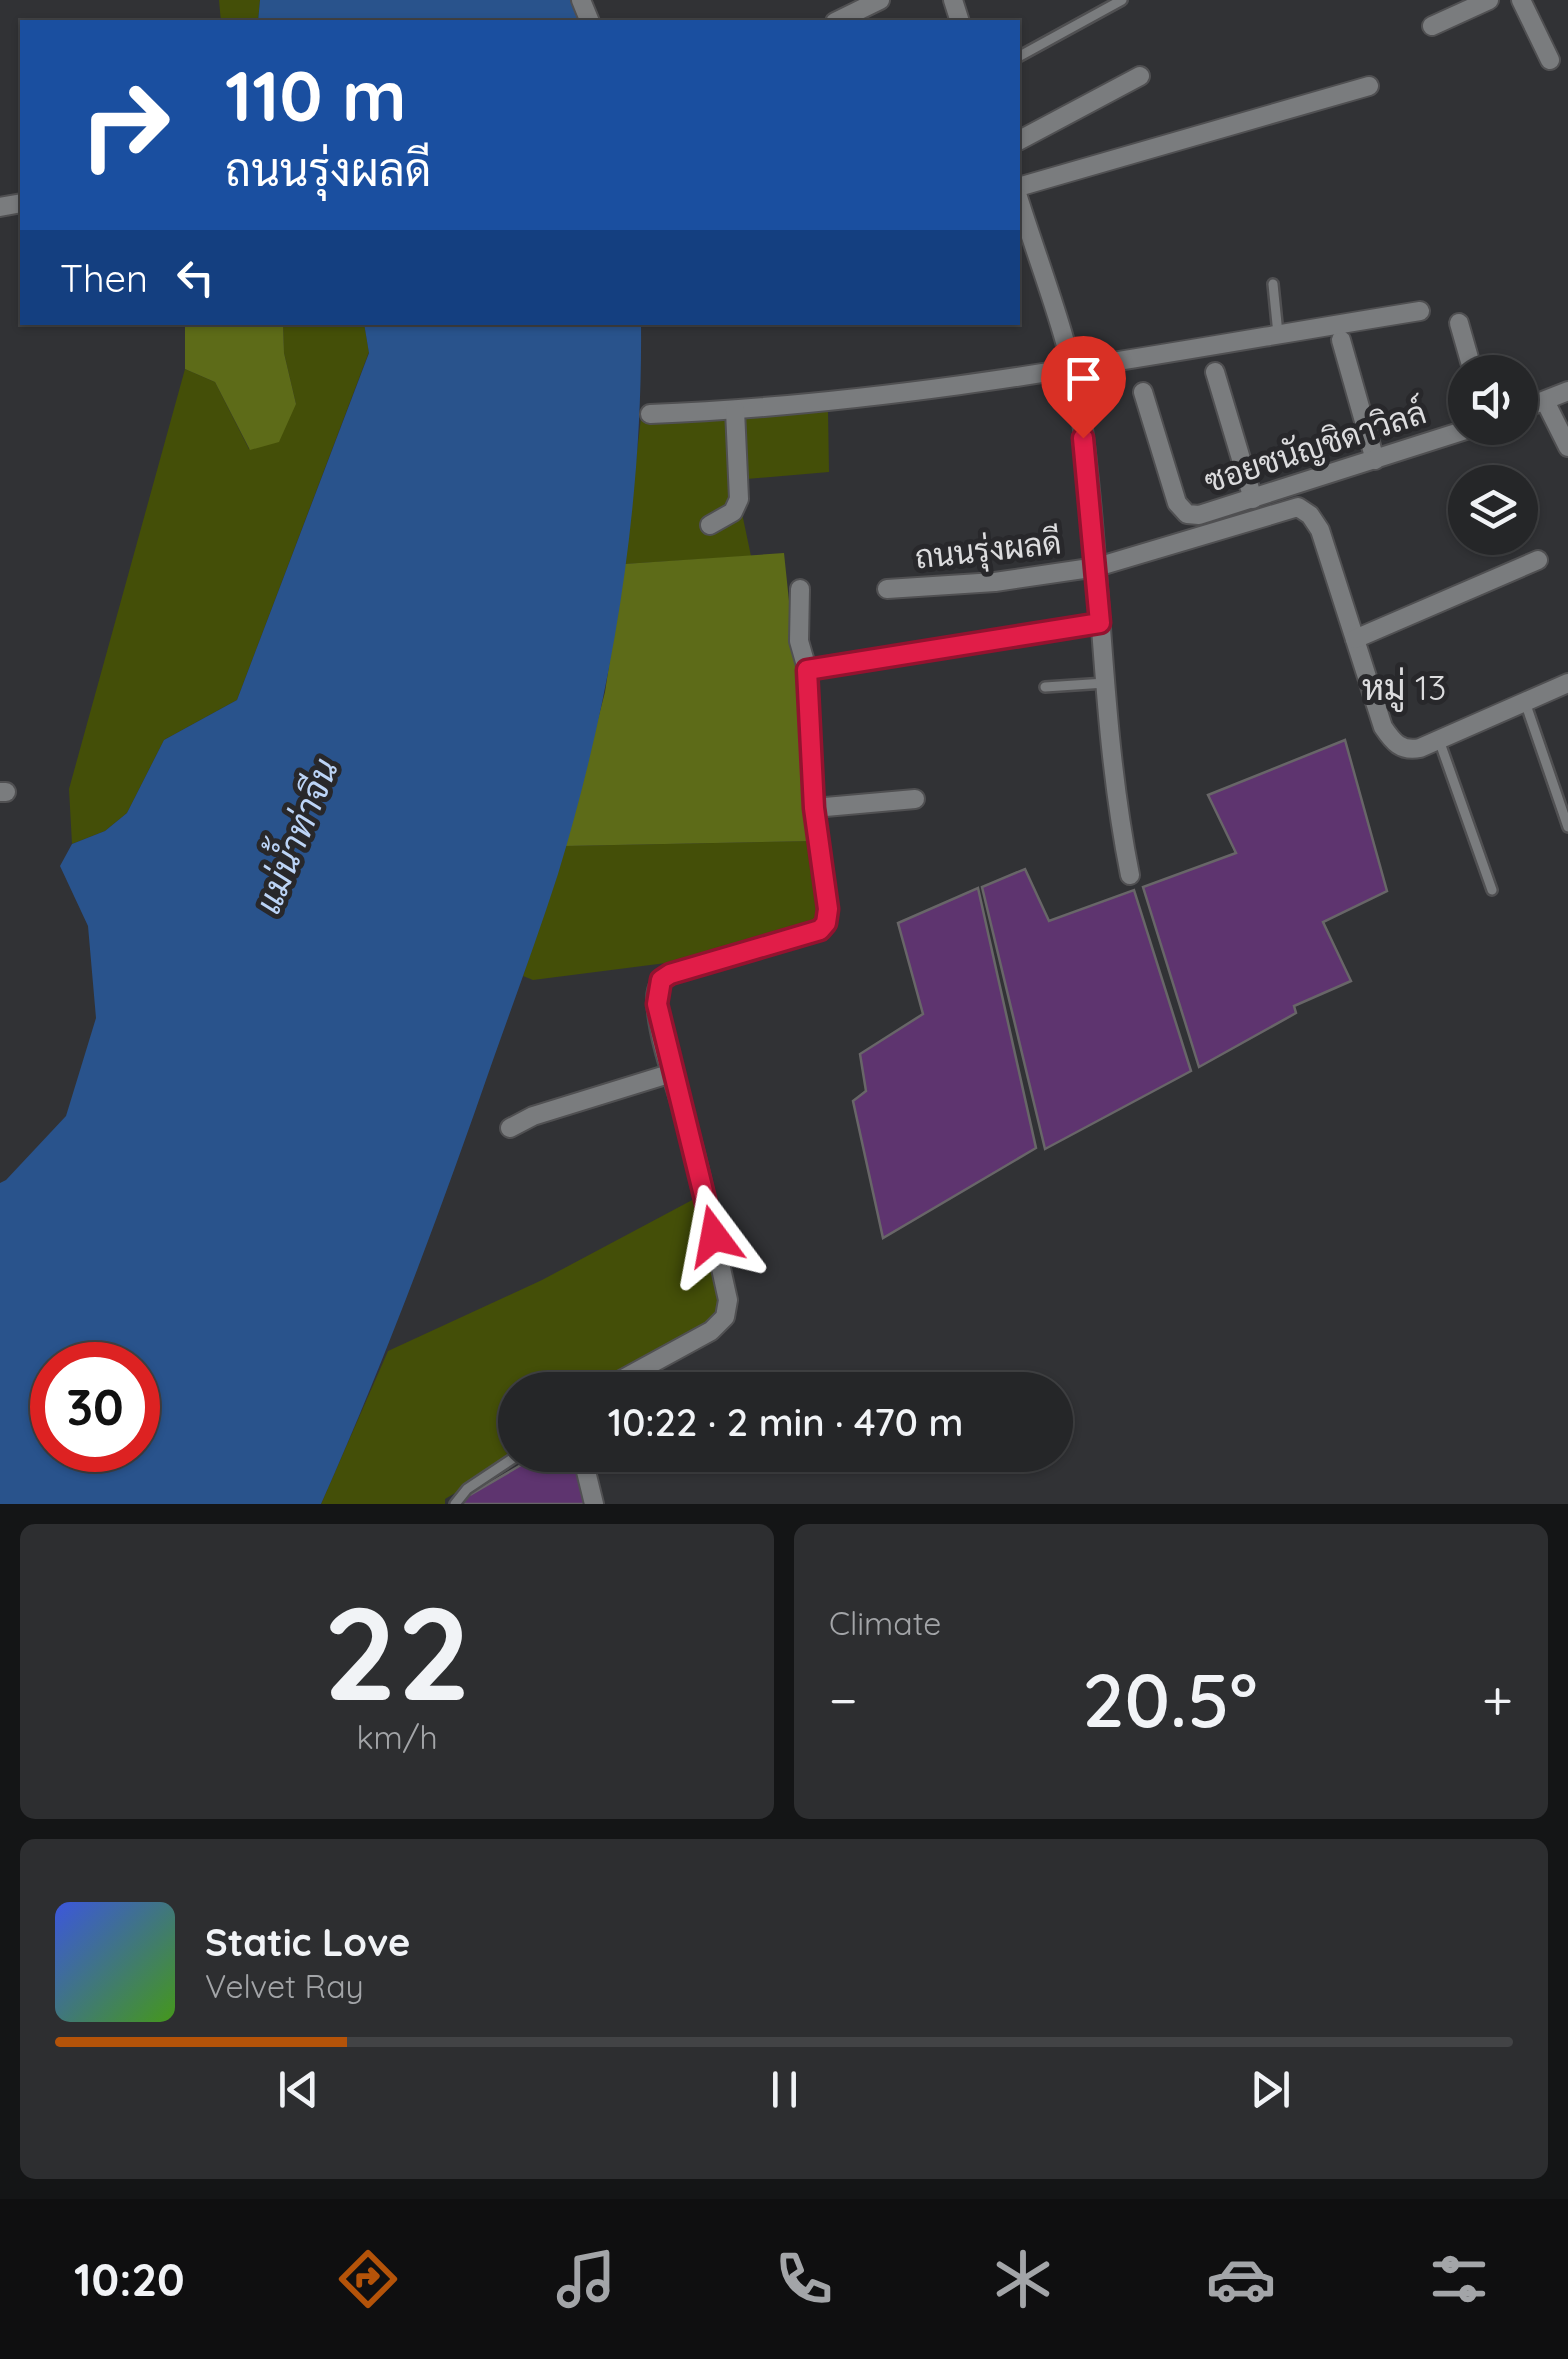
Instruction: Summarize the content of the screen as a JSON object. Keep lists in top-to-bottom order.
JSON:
{
  "streets": {
    "street": ["ซอยชนัญชิดาวิลล์", "ถนนรุ่งผลดี"]
  },
  "districts": ["หมู่ 13"],
  "water": ["แม่น้ำท่าจีน"],
  "page": {
    "turn": ["110 m", "ถนนรุ่งผลดี"],
    "then": "Then",
    "limit": "30",
    "trip": "10:22 · 2 min · 470 m",
    "tile": [
      ["22", "km/h"],
      "Climate"
    ],
    "heat": ["−", "20.5°", "+"],
    "song": ["Static Love", "Velvet Ray"],
    "tabs": "10:20"
  }
}
